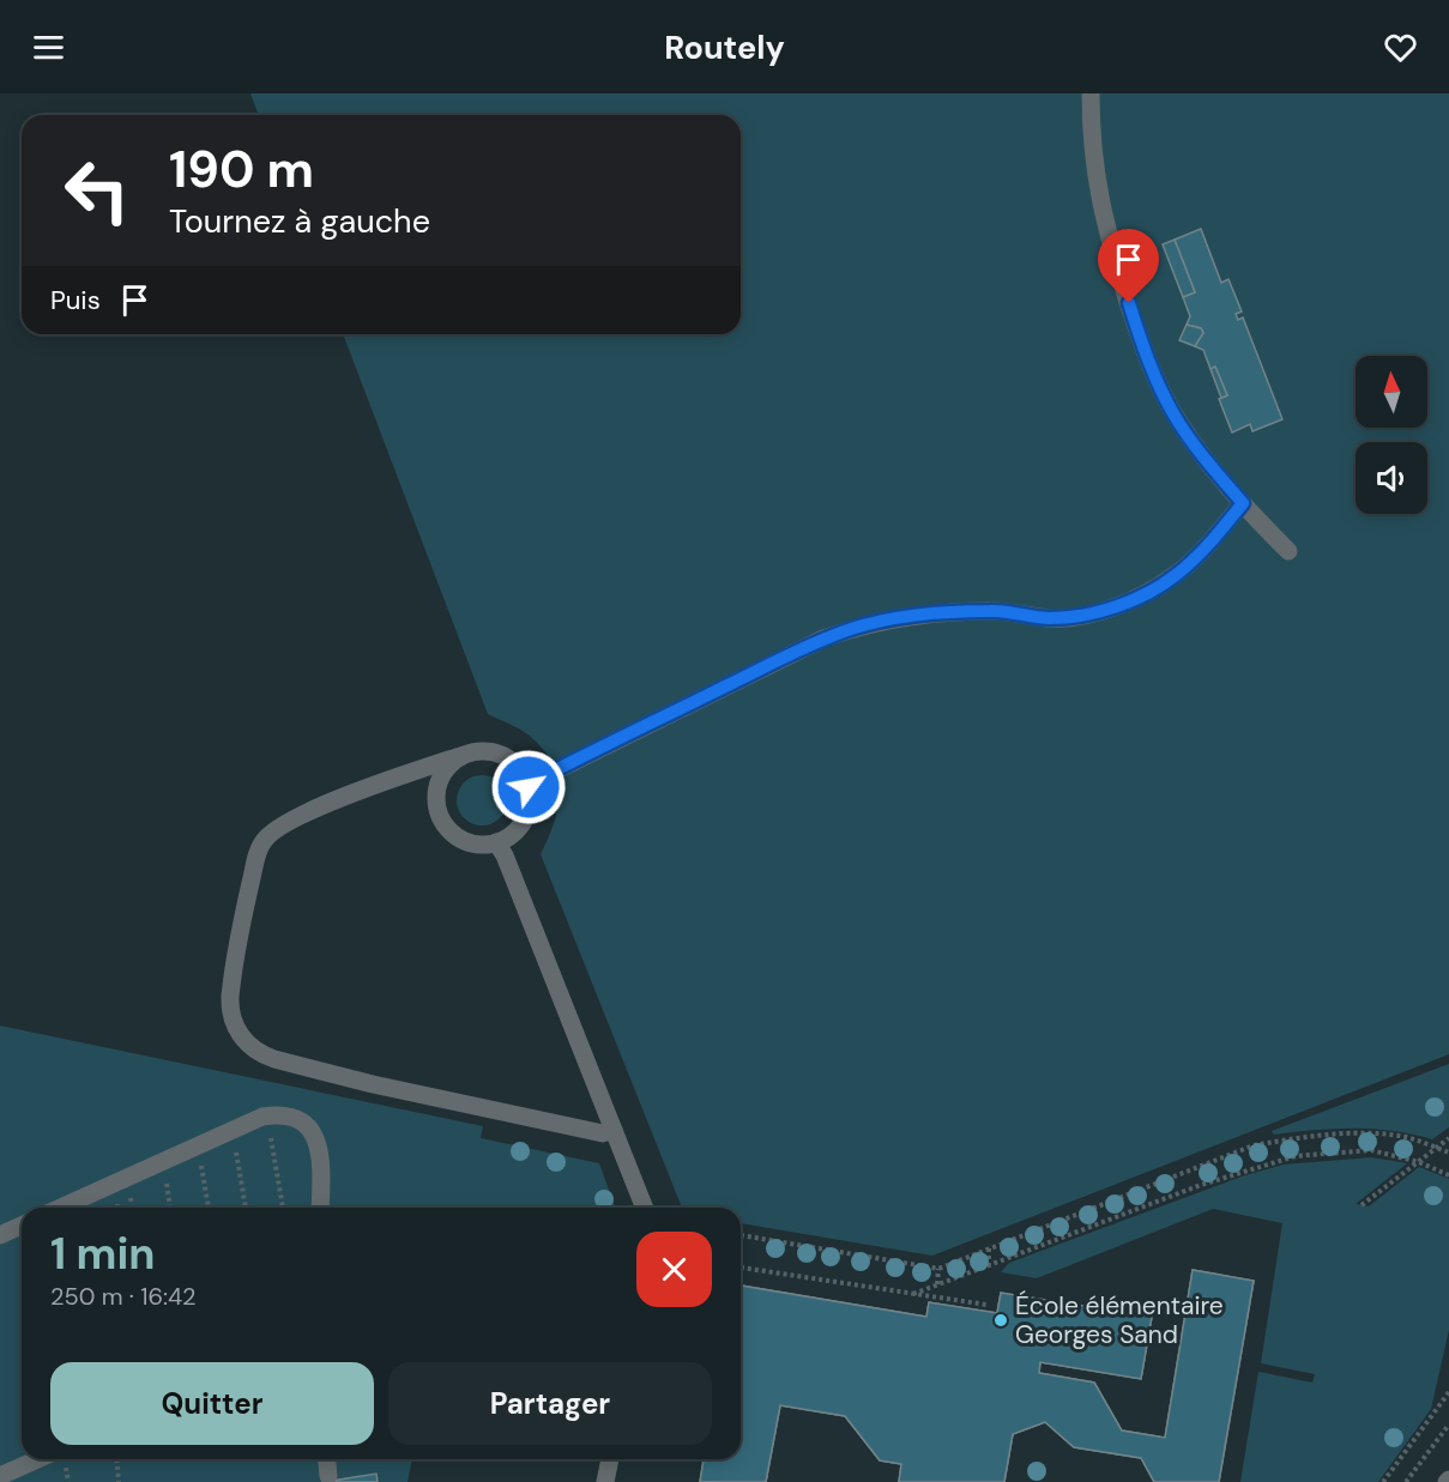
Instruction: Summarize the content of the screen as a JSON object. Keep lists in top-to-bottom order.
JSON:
{
  "places": ["École élémentaire Georges Sand"],
  "north": "top",
  "page": {
    "header": "Routely",
    "turn": ["190 m", "Tournez à gauche"],
    "then": "Puis",
    "heading": ["1 min", "250 m · 16:42"],
    "buttons": ["Quitter", "Partager"]
  }
}
